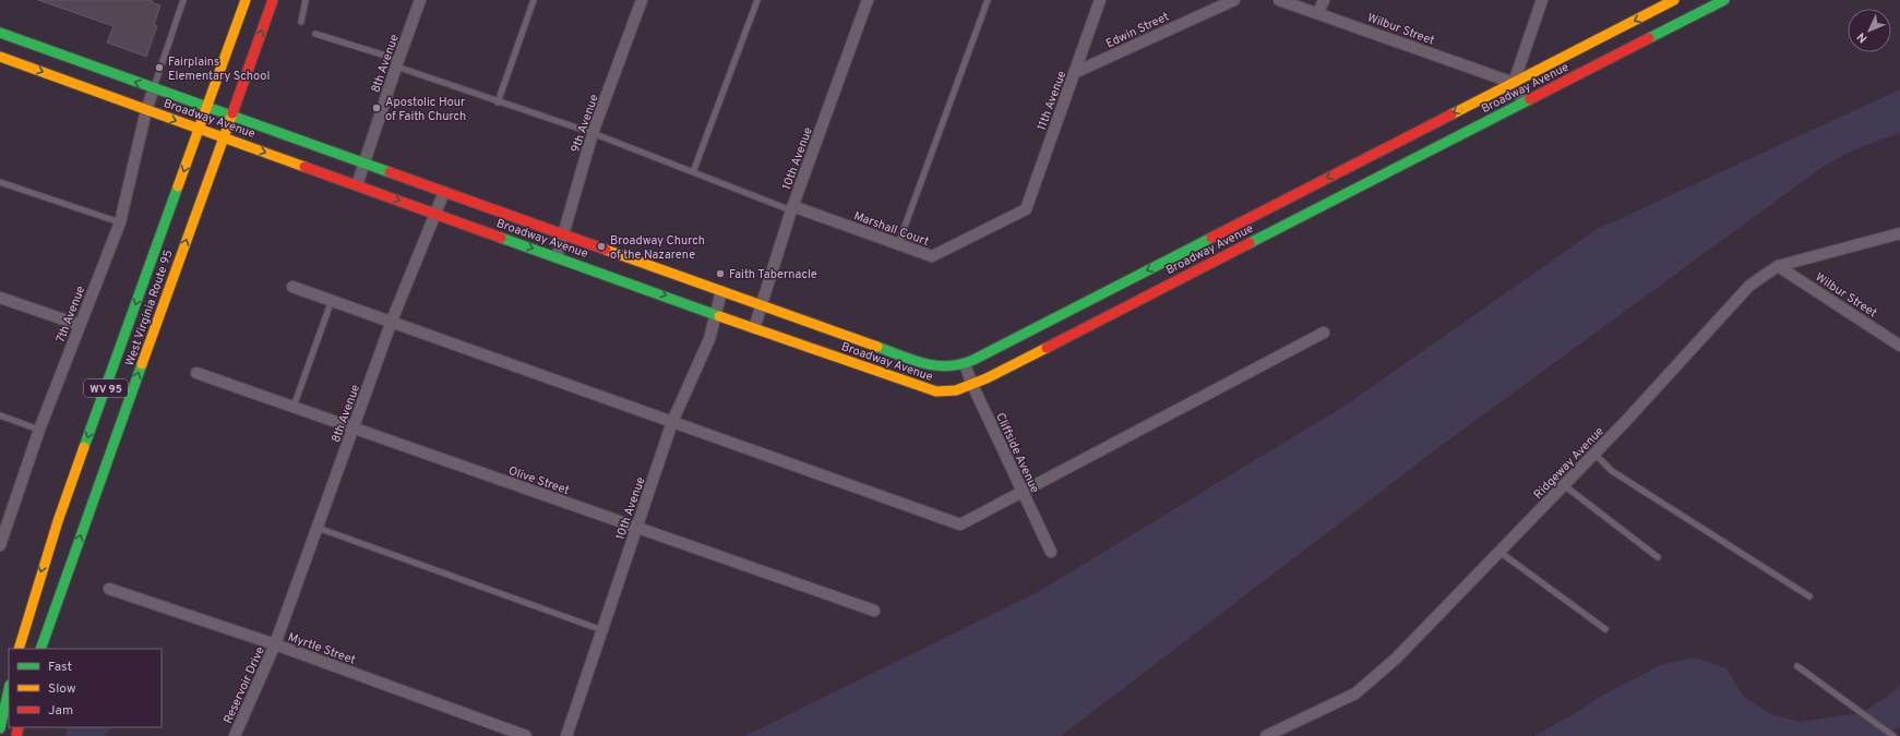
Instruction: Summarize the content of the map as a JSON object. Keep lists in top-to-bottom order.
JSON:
{
  "streets": {
    "main road": ["Broadway Avenue", "West Virginia Route 95", "WV 95"],
    "street": [
      "Wilbur Street",
      "Edwin Street",
      "8th Avenue",
      "11th Avenue",
      "9th Avenue",
      "10th Avenue",
      "Marshall Court",
      "7th Avenue",
      "Cliffside Avenue",
      "Ridgeway Avenue",
      "Olive Street",
      "Myrtle Street",
      "Reservoir Drive"
    ]
  },
  "crossings": [
    ["Wilbur Street", "Broadway Avenue"],
    ["Wilbur Street", "Ridgeway Avenue"],
    ["Edwin Street", "11th Avenue"],
    ["8th Avenue", "Broadway Avenue"],
    ["8th Avenue", "Olive Street"],
    ["8th Avenue", "Myrtle Street"],
    ["8th Avenue", "Reservoir Drive"],
    ["Broadway Avenue", "9th Avenue"],
    ["Broadway Avenue", "10th Avenue"],
    ["Broadway Avenue", "West Virginia Route 95"],
    ["Broadway Avenue", "7th Avenue"],
    ["Broadway Avenue", "Cliffside Avenue"],
    ["11th Avenue", "Marshall Court"],
    ["10th Avenue", "Marshall Court"],
    ["10th Avenue", "Olive Street"],
    ["Myrtle Street", "Reservoir Drive"]
  ],
  "places": [
    "Fairplains Elementary School",
    "Apostolic Hour of Faith Church",
    "Broadway Church of the Nazarene",
    "Faith Tabernacle"
  ],
  "legend": ["Fast", "Slow", "Jam"],
  "north": "bottom left"
}
